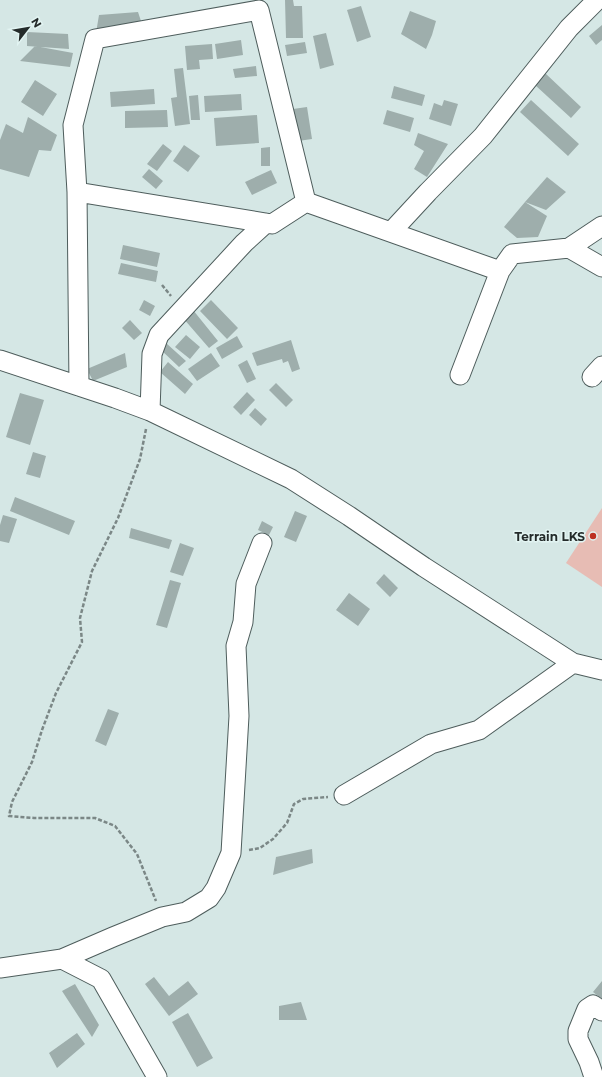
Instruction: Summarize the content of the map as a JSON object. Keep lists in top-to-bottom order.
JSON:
{
  "places": ["Terrain LKS"],
  "north": "top right"
}
